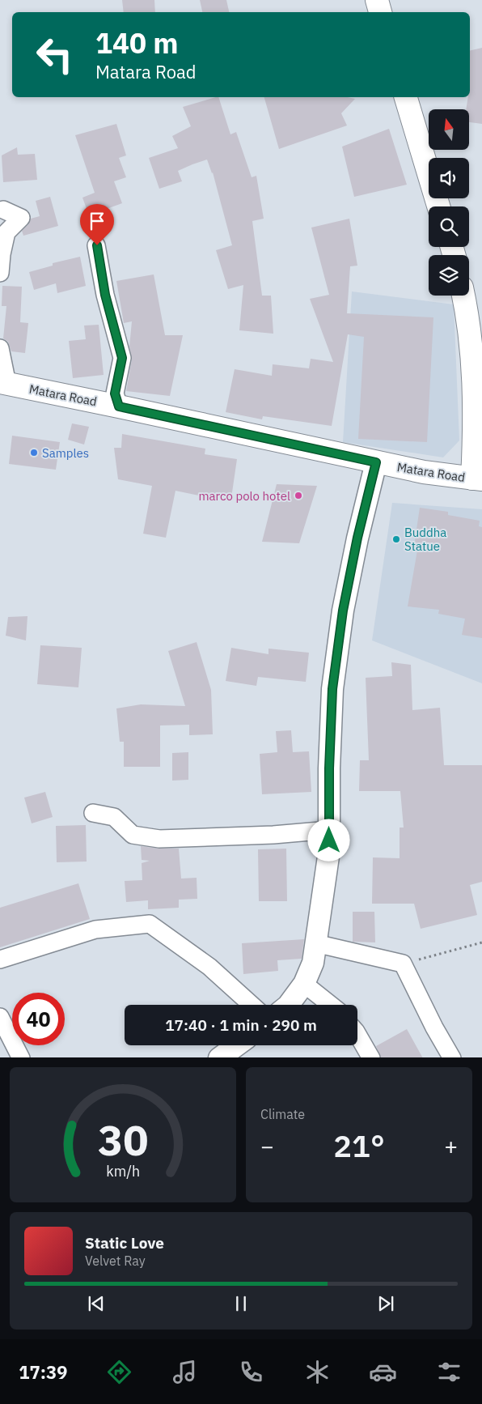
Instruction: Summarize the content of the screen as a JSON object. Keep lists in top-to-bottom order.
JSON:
{
  "streets": {
    "main road": ["Matara Road"]
  },
  "places": ["Samples", "marco polo hotel", "Buddha Statue"],
  "north": "top",
  "page": {
    "turn": ["140 m", "Matara Road"],
    "limit": "40",
    "trip": "17:40 · 1 min · 290 m",
    "tile": "Climate",
    "heat": ["−", "21°", "+"],
    "song": ["Static Love", "Velvet Ray"],
    "tabs": "17:39",
    "gauge": ["30", "km/h"]
  }
}
